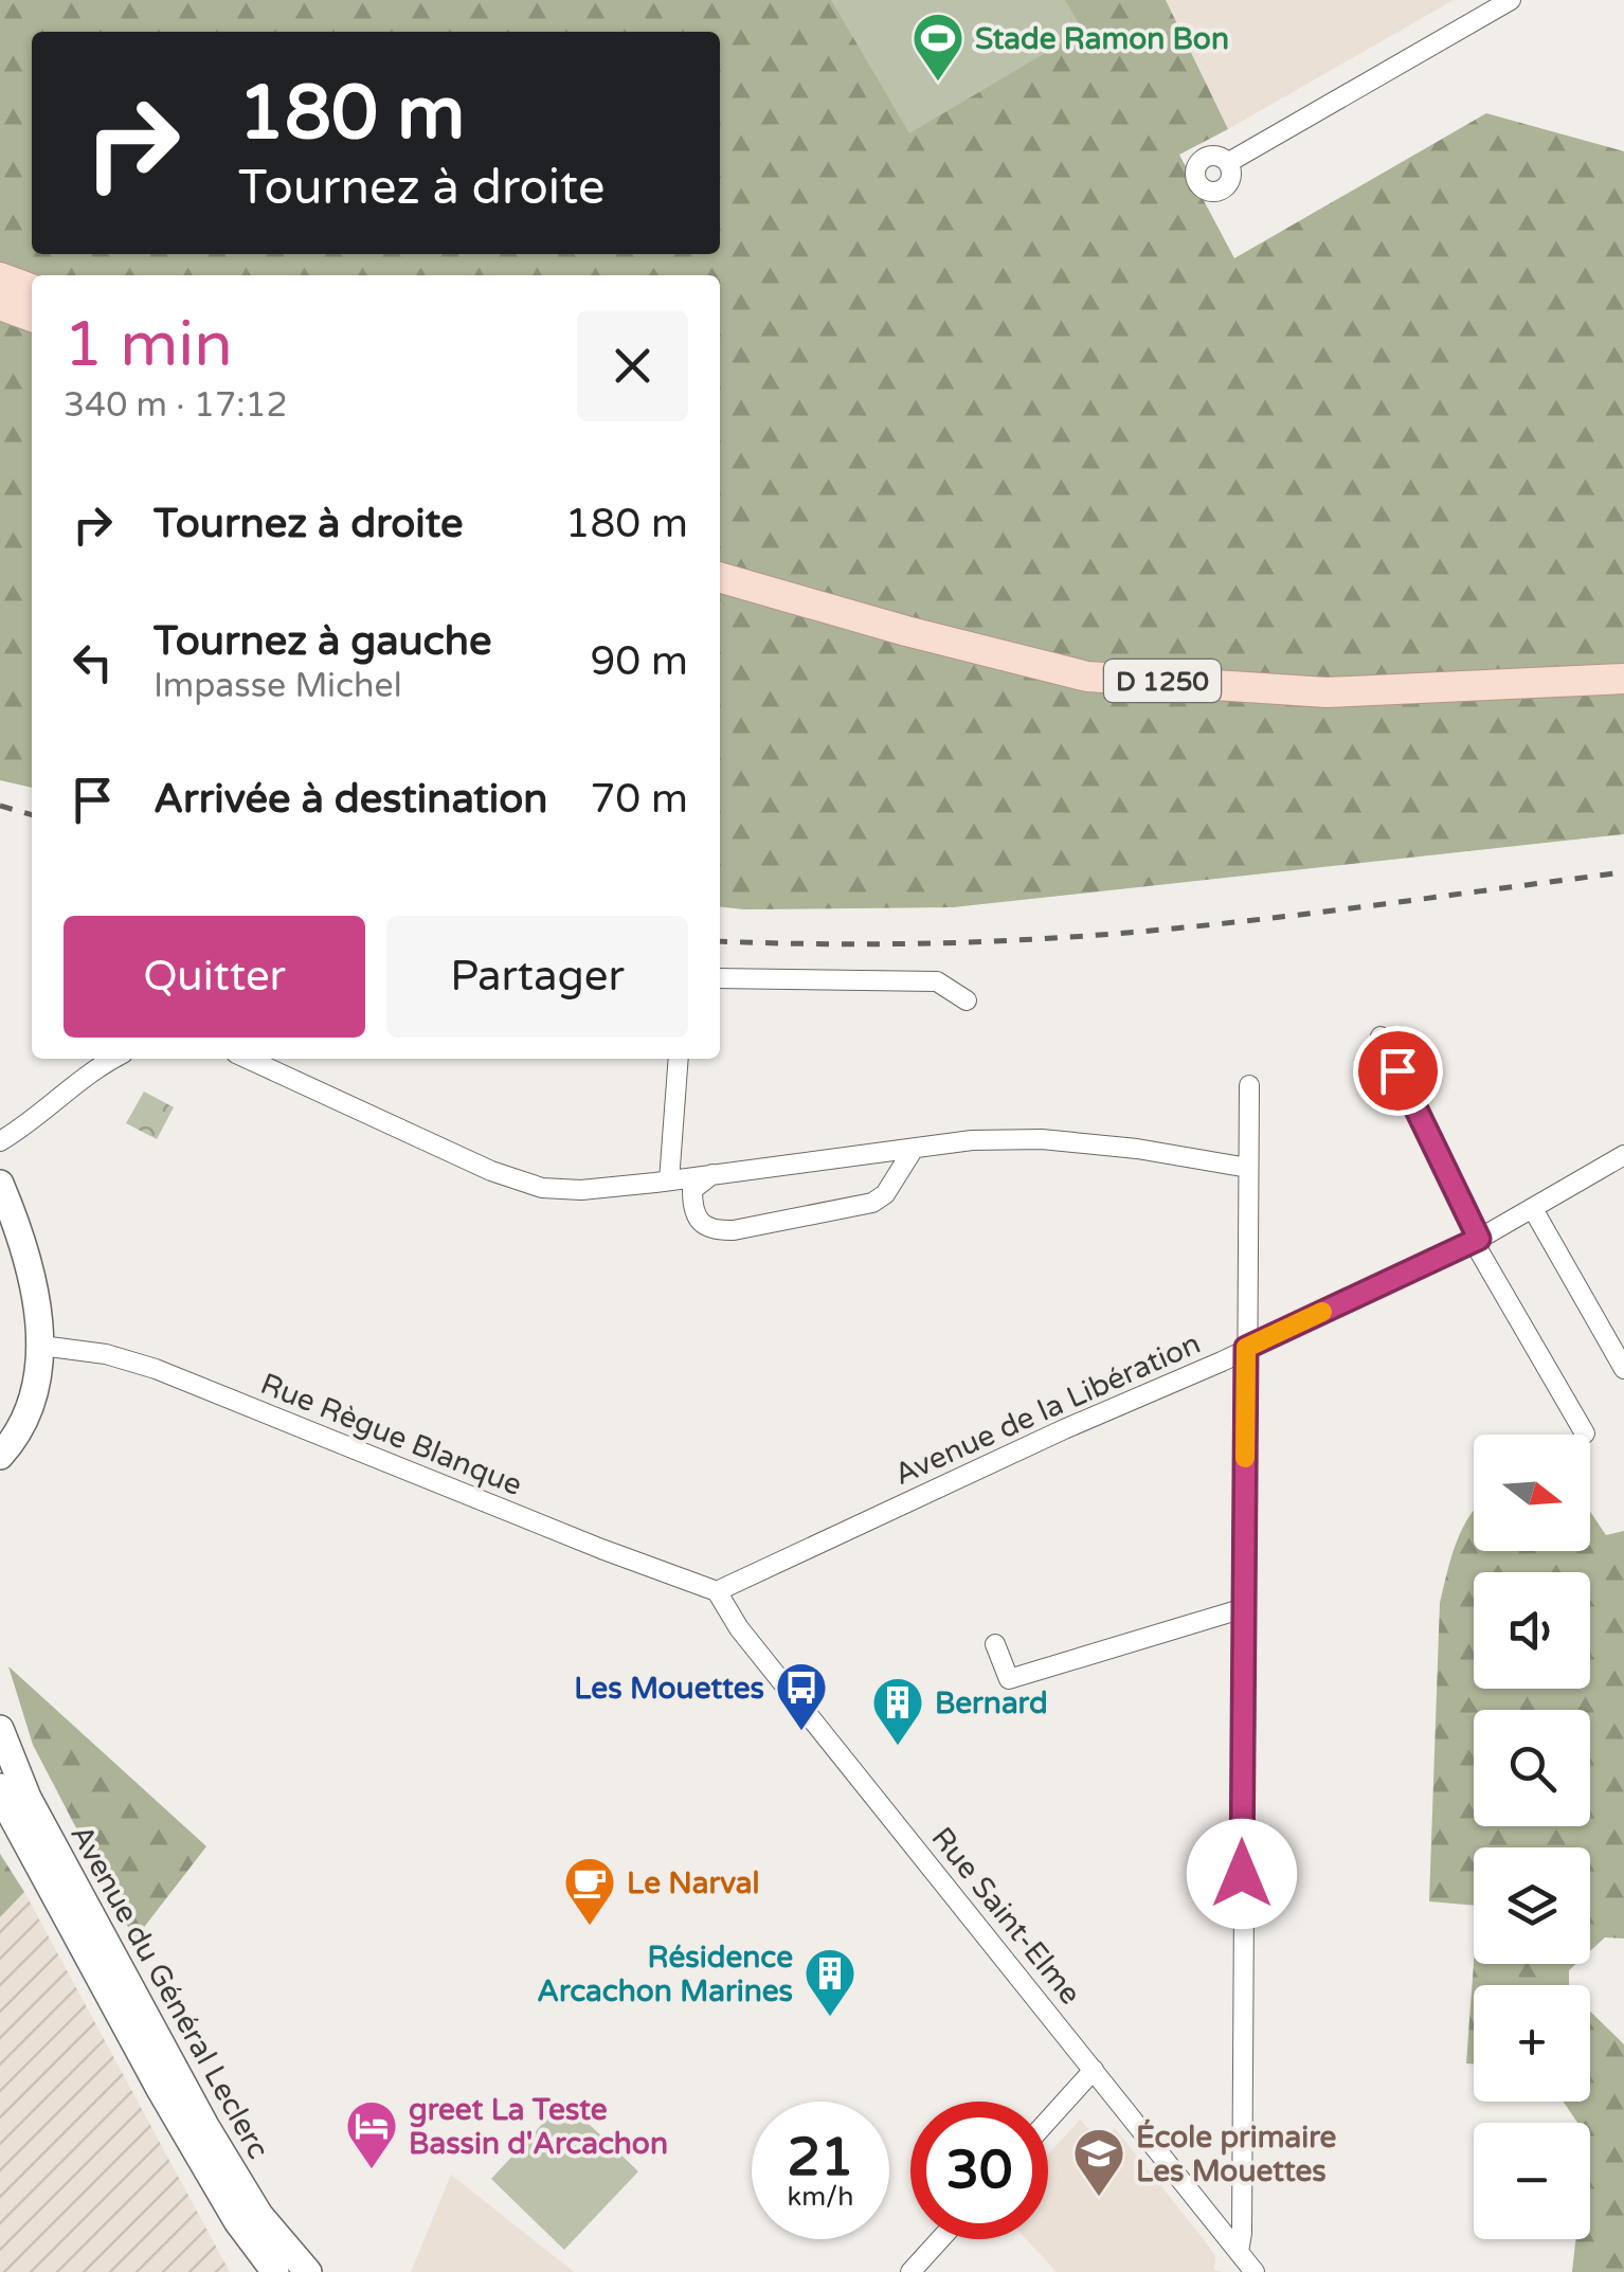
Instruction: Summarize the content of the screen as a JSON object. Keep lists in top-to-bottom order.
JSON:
{
  "streets": {
    "main road": ["D 1250", "Avenue du Général Leclerc"],
    "street": ["Avenue de la Libération", "Rue Règue Blanque", "Rue Saint-Elme"]
  },
  "crossings": [
    ["Avenue de la Libération", "Rue Règue Blanque"],
    ["Avenue de la Libération", "Rue Saint-Elme"],
    ["Rue Règue Blanque", "Rue Saint-Elme"]
  ],
  "places": {
    "sports": ["Stade Ramon Bon"],
    "bus stop": ["Les Mouettes"],
    "building": ["Bernard", "Résidence Arcachon Marines"],
    "cafe": ["Le Narval"],
    "hotel": ["greet La Teste Bassin d'Arcachon"],
    "school or university": ["École primaire Les Mouettes"]
  },
  "north": "right",
  "page": {
    "turn": ["180 m", "Tournez à droite"],
    "heading": ["1 min", "340 m · 17:12"],
    "list": [
      {
        "name": "Tournez à droite",
        "value": "180 m"
      },
      {
        "name": "Tournez à gauche",
        "note": "Impasse Michel",
        "value": "90 m"
      },
      {
        "name": "Arrivée à destination",
        "value": "70 m"
      }
    ],
    "buttons": ["Quitter", "Partager"],
    "map_buttons": ["+", "−"],
    "speed": "21 km/h",
    "limit": "30"
  }
}
